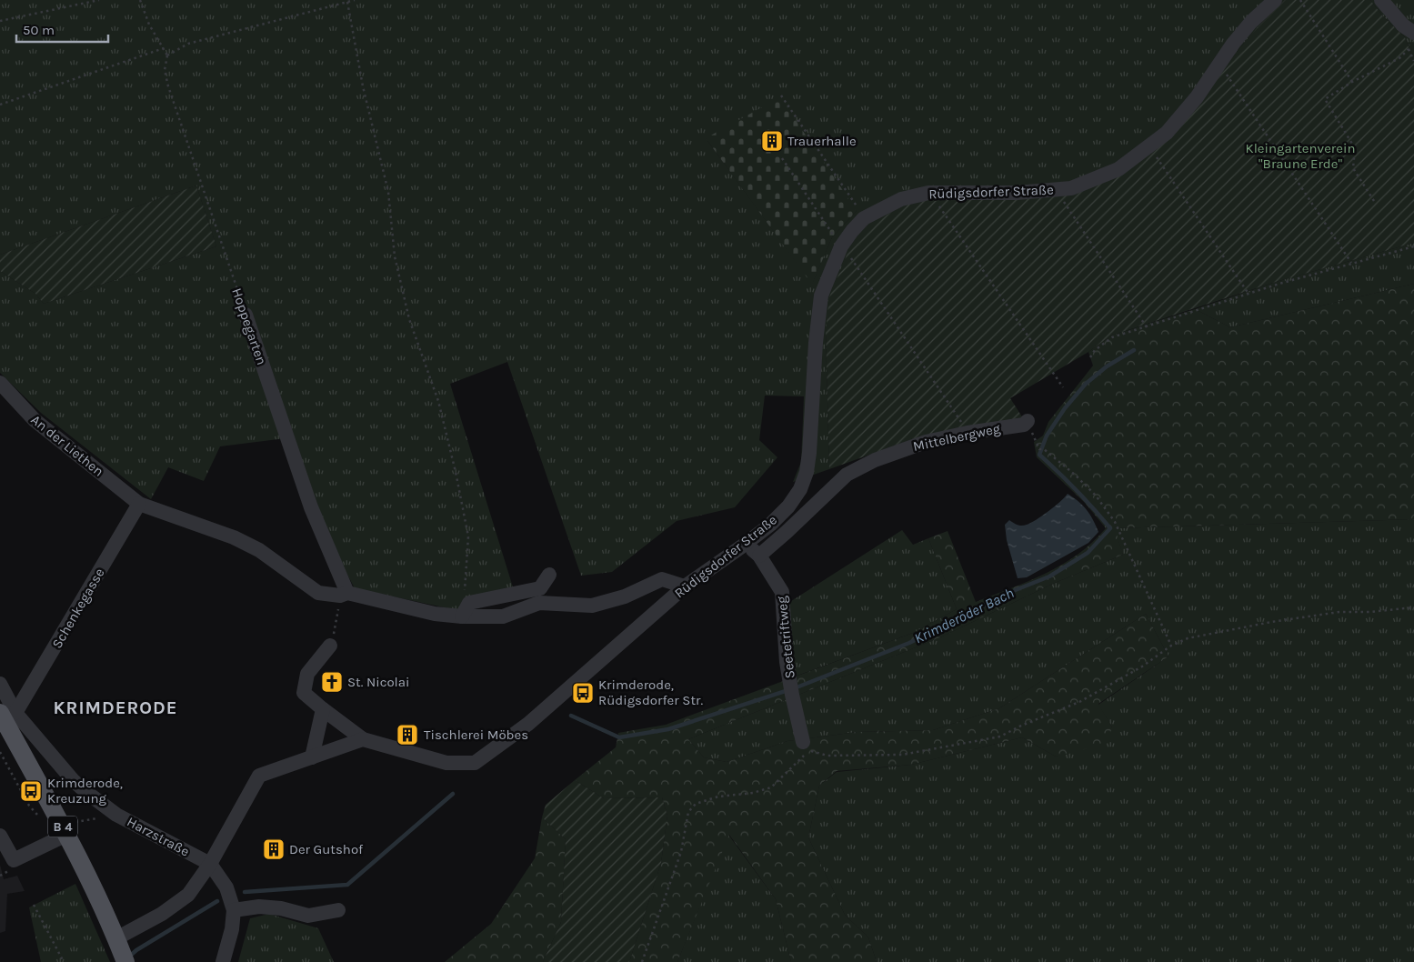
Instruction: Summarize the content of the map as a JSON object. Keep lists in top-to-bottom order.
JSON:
{
  "streets": {
    "main road": ["B 4"],
    "street": [
      "Rüdigsdorfer Straße",
      "Hoppegarten",
      "Mittelbergweg",
      "An der Liethen",
      "Schenkegasse",
      "Seetetriftweg",
      "Harzstraße"
    ]
  },
  "crossings": [
    ["Rüdigsdorfer Straße", "Seetetriftweg"],
    ["Mittelbergweg", "Seetetriftweg"],
    ["An der Liethen", "Schenkegasse"],
    ["Schenkegasse", "B 4"],
    ["Schenkegasse", "Harzstraße"],
    ["B 4", "Harzstraße"]
  ],
  "districts": ["KRIMDERODE"],
  "water": ["Krimderöder Bach"],
  "parks": ["Kleingartenverein \"Braune Erde\""],
  "places": {
    "building": ["Trauerhalle", "Tischlerei Möbes", "Der Gutshof"],
    "church": ["St. Nicolai"],
    "bus stop": ["Krimderode, Rüdigsdorfer Str.", "Krimderode, Kreuzung"]
  },
  "scale_bar": "50 m"
}
